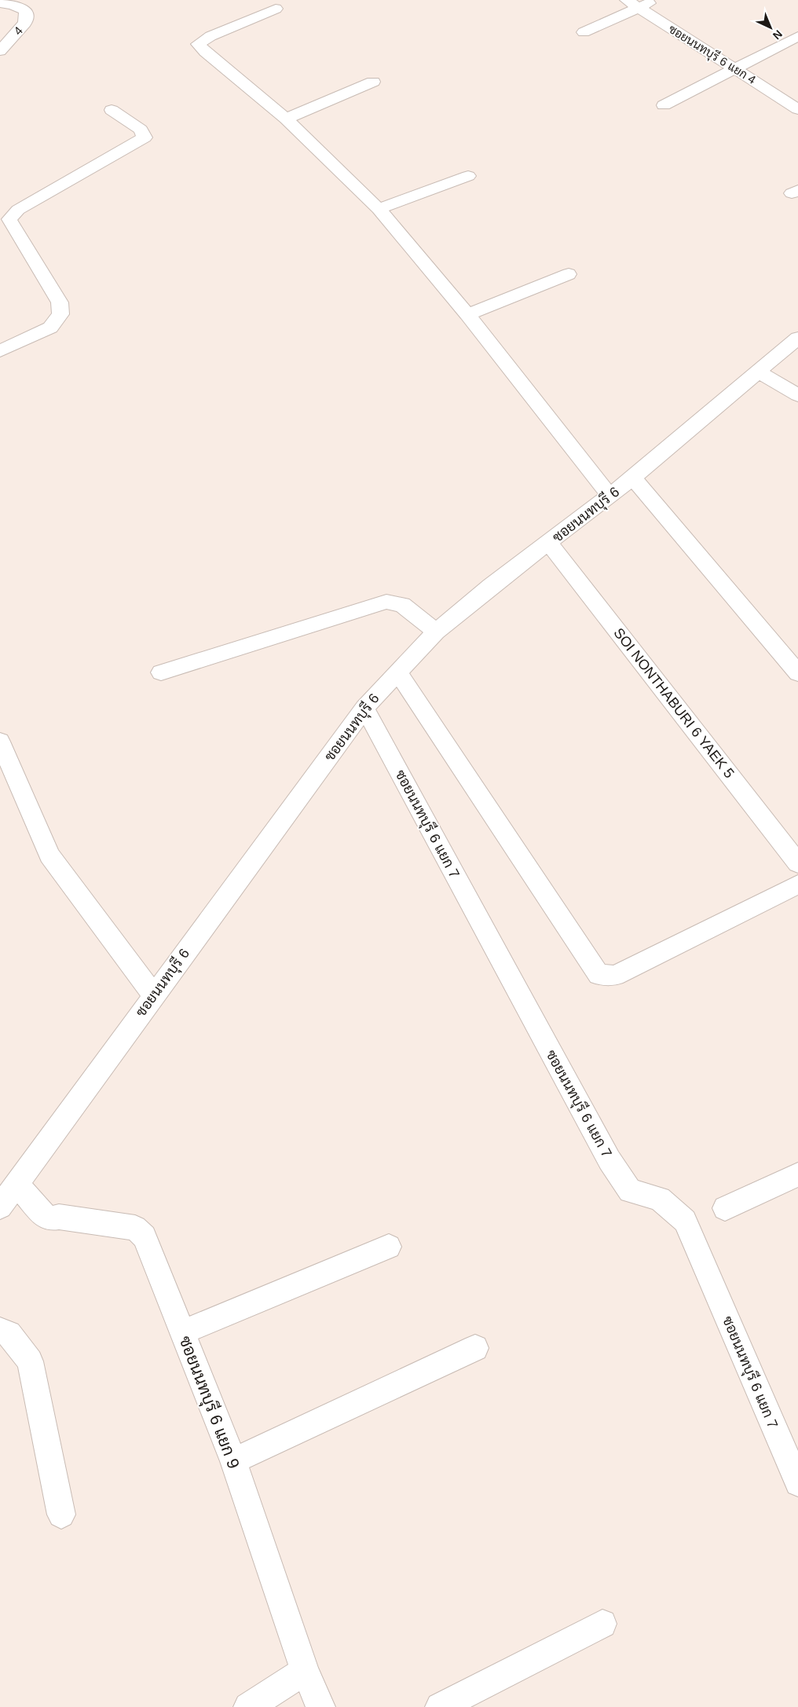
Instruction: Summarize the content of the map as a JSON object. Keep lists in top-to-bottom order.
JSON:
{
  "streets": {
    "street": [
      "4",
      "ซอยนนทบุรี 6 แยก 4",
      "ซอยนนทบุรี 6",
      "SOI NONTHABURI 6 YAEK 5",
      "ซอยนนทบุรี 6 แยก 7",
      "ซอยนนทบุรี 6 แยก 9"
    ]
  },
  "crossings": [
    ["ซอยนนทบุรี 6", "SOI NONTHABURI 6 YAEK 5"],
    ["ซอยนนทบุรี 6", "ซอยนนทบุรี 6 แยก 7"],
    ["ซอยนนทบุรี 6", "ซอยนนทบุรี 6 แยก 9"]
  ],
  "north": "bottom right"
}
